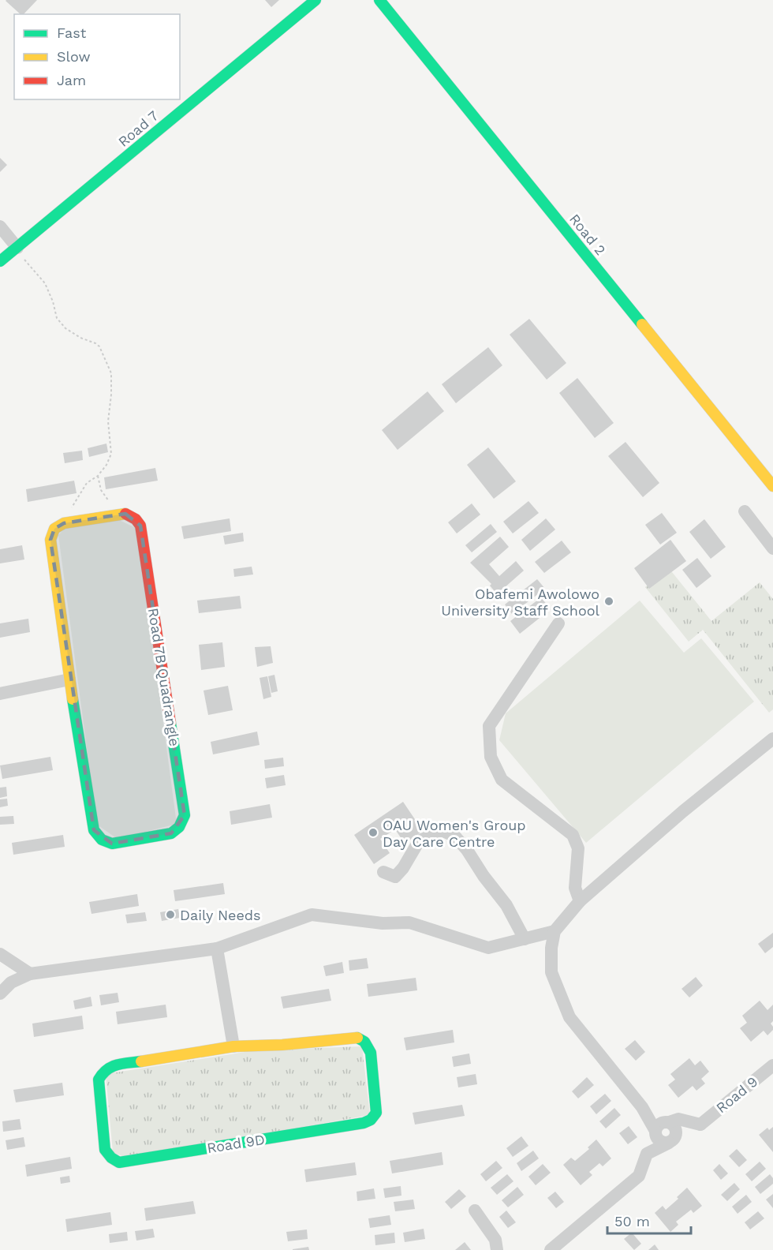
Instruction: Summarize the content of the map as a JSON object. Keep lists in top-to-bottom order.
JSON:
{
  "streets": {
    "street": [
      "Road 7",
      "Road 2",
      "Road 7B Quadrangle",
      "Road 9",
      "Road 9D"
    ]
  },
  "places": ["Obafemi Awolowo University Staff School", "OAU Women's Group Day Care Centre", "Daily Needs"],
  "legend": ["Fast", "Slow", "Jam"],
  "scale_bar": "50 m"
}
